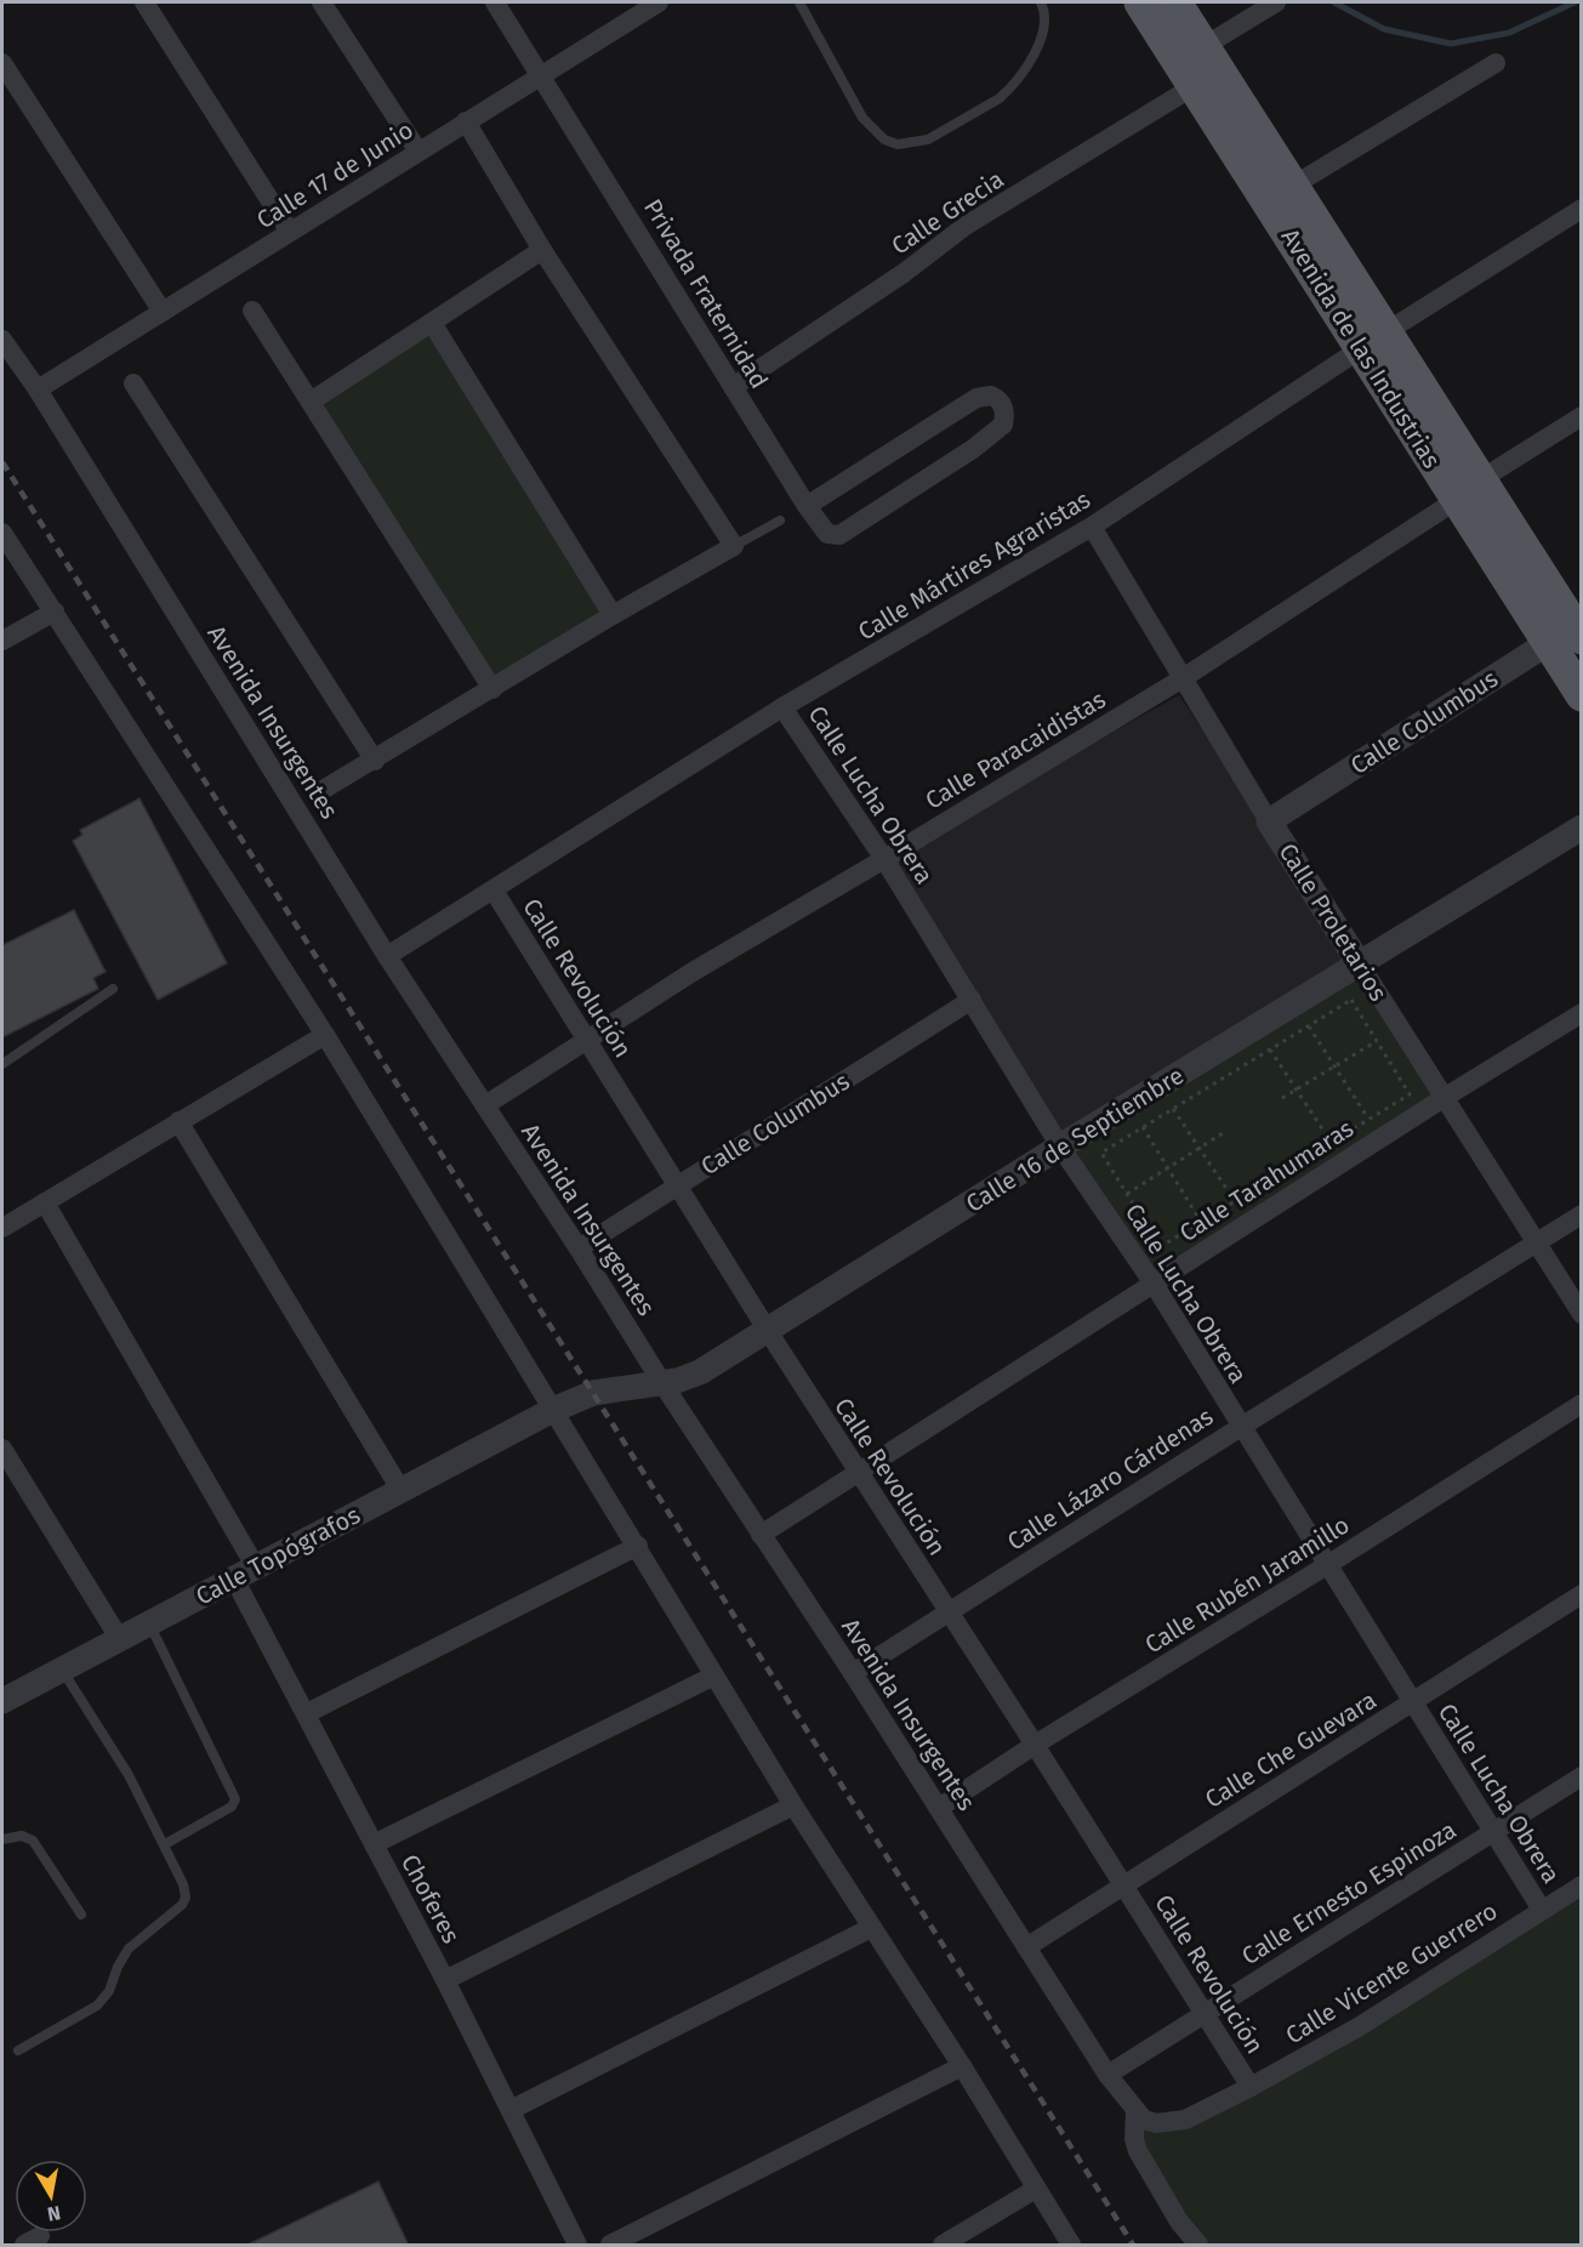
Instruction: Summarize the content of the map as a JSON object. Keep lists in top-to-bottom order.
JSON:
{
  "streets": {
    "main road": ["Avenida de las Industrias"],
    "street": [
      "Calle 17 de Junio",
      "Calle Grecia",
      "Privada Fraternidad",
      "Calle Mártires Agraristas",
      "Avenida Insurgentes",
      "Calle Columbus",
      "Calle Paracaidistas",
      "Calle Lucha Obrera",
      "Calle Proletarios",
      "Calle Revolución",
      "Calle 16 de Septiembre",
      "Calle Tarahumaras",
      "Calle Lázaro Cárdenas",
      "Calle Topógrafos",
      "Calle Rubén Jaramillo",
      "Calle Che Guevara",
      "Calle Ernesto Espinoza",
      "Choferes",
      "Calle Vicente Guerrero"
    ]
  },
  "crossings": [
    ["Calle 17 de Junio", "Privada Fraternidad"],
    ["Calle 17 de Junio", "Avenida Insurgentes"],
    ["Calle Grecia", "Privada Fraternidad"],
    ["Calle Grecia", "Avenida de las Industrias"],
    ["Avenida de las Industrias", "Calle Mártires Agraristas"],
    ["Avenida de las Industrias", "Calle Columbus"],
    ["Avenida de las Industrias", "Calle Paracaidistas"],
    ["Calle Mártires Agraristas", "Avenida Insurgentes"],
    ["Calle Mártires Agraristas", "Calle Lucha Obrera"],
    ["Calle Mártires Agraristas", "Calle Proletarios"],
    ["Calle Mártires Agraristas", "Calle Revolución"],
    ["Avenida Insurgentes", "Calle Columbus"],
    ["Avenida Insurgentes", "Calle Paracaidistas"],
    ["Avenida Insurgentes", "Calle 16 de Septiembre"],
    ["Avenida Insurgentes", "Calle Tarahumaras"],
    ["Avenida Insurgentes", "Calle Lázaro Cárdenas"],
    ["Avenida Insurgentes", "Calle Rubén Jaramillo"],
    ["Avenida Insurgentes", "Calle Che Guevara"],
    ["Avenida Insurgentes", "Calle Ernesto Espinoza"],
    ["Avenida Insurgentes", "Calle Vicente Guerrero"],
    ["Calle Columbus", "Calle Lucha Obrera"],
    ["Calle Columbus", "Calle Proletarios"],
    ["Calle Columbus", "Calle Revolución"],
    ["Calle Paracaidistas", "Calle Lucha Obrera"],
    ["Calle Paracaidistas", "Calle Proletarios"],
    ["Calle Paracaidistas", "Calle Revolución"],
    ["Calle Lucha Obrera", "Calle 16 de Septiembre"],
    ["Calle Lucha Obrera", "Calle Tarahumaras"],
    ["Calle Lucha Obrera", "Calle Lázaro Cárdenas"],
    ["Calle Lucha Obrera", "Calle Rubén Jaramillo"],
    ["Calle Lucha Obrera", "Calle Che Guevara"],
    ["Calle Lucha Obrera", "Calle Ernesto Espinoza"],
    ["Calle Lucha Obrera", "Calle Vicente Guerrero"],
    ["Calle Proletarios", "Calle 16 de Septiembre"],
    ["Calle Proletarios", "Calle Tarahumaras"],
    ["Calle Proletarios", "Calle Lázaro Cárdenas"],
    ["Calle Revolución", "Calle 16 de Septiembre"],
    ["Calle Revolución", "Calle Tarahumaras"],
    ["Calle Revolución", "Calle Lázaro Cárdenas"],
    ["Calle Revolución", "Calle Rubén Jaramillo"],
    ["Calle Revolución", "Calle Che Guevara"],
    ["Calle Revolución", "Calle Ernesto Espinoza"],
    ["Calle Revolución", "Calle Vicente Guerrero"],
    ["Calle 16 de Septiembre", "Calle Topógrafos"],
    ["Calle Topógrafos", "Choferes"]
  ],
  "north": "bottom"
}
